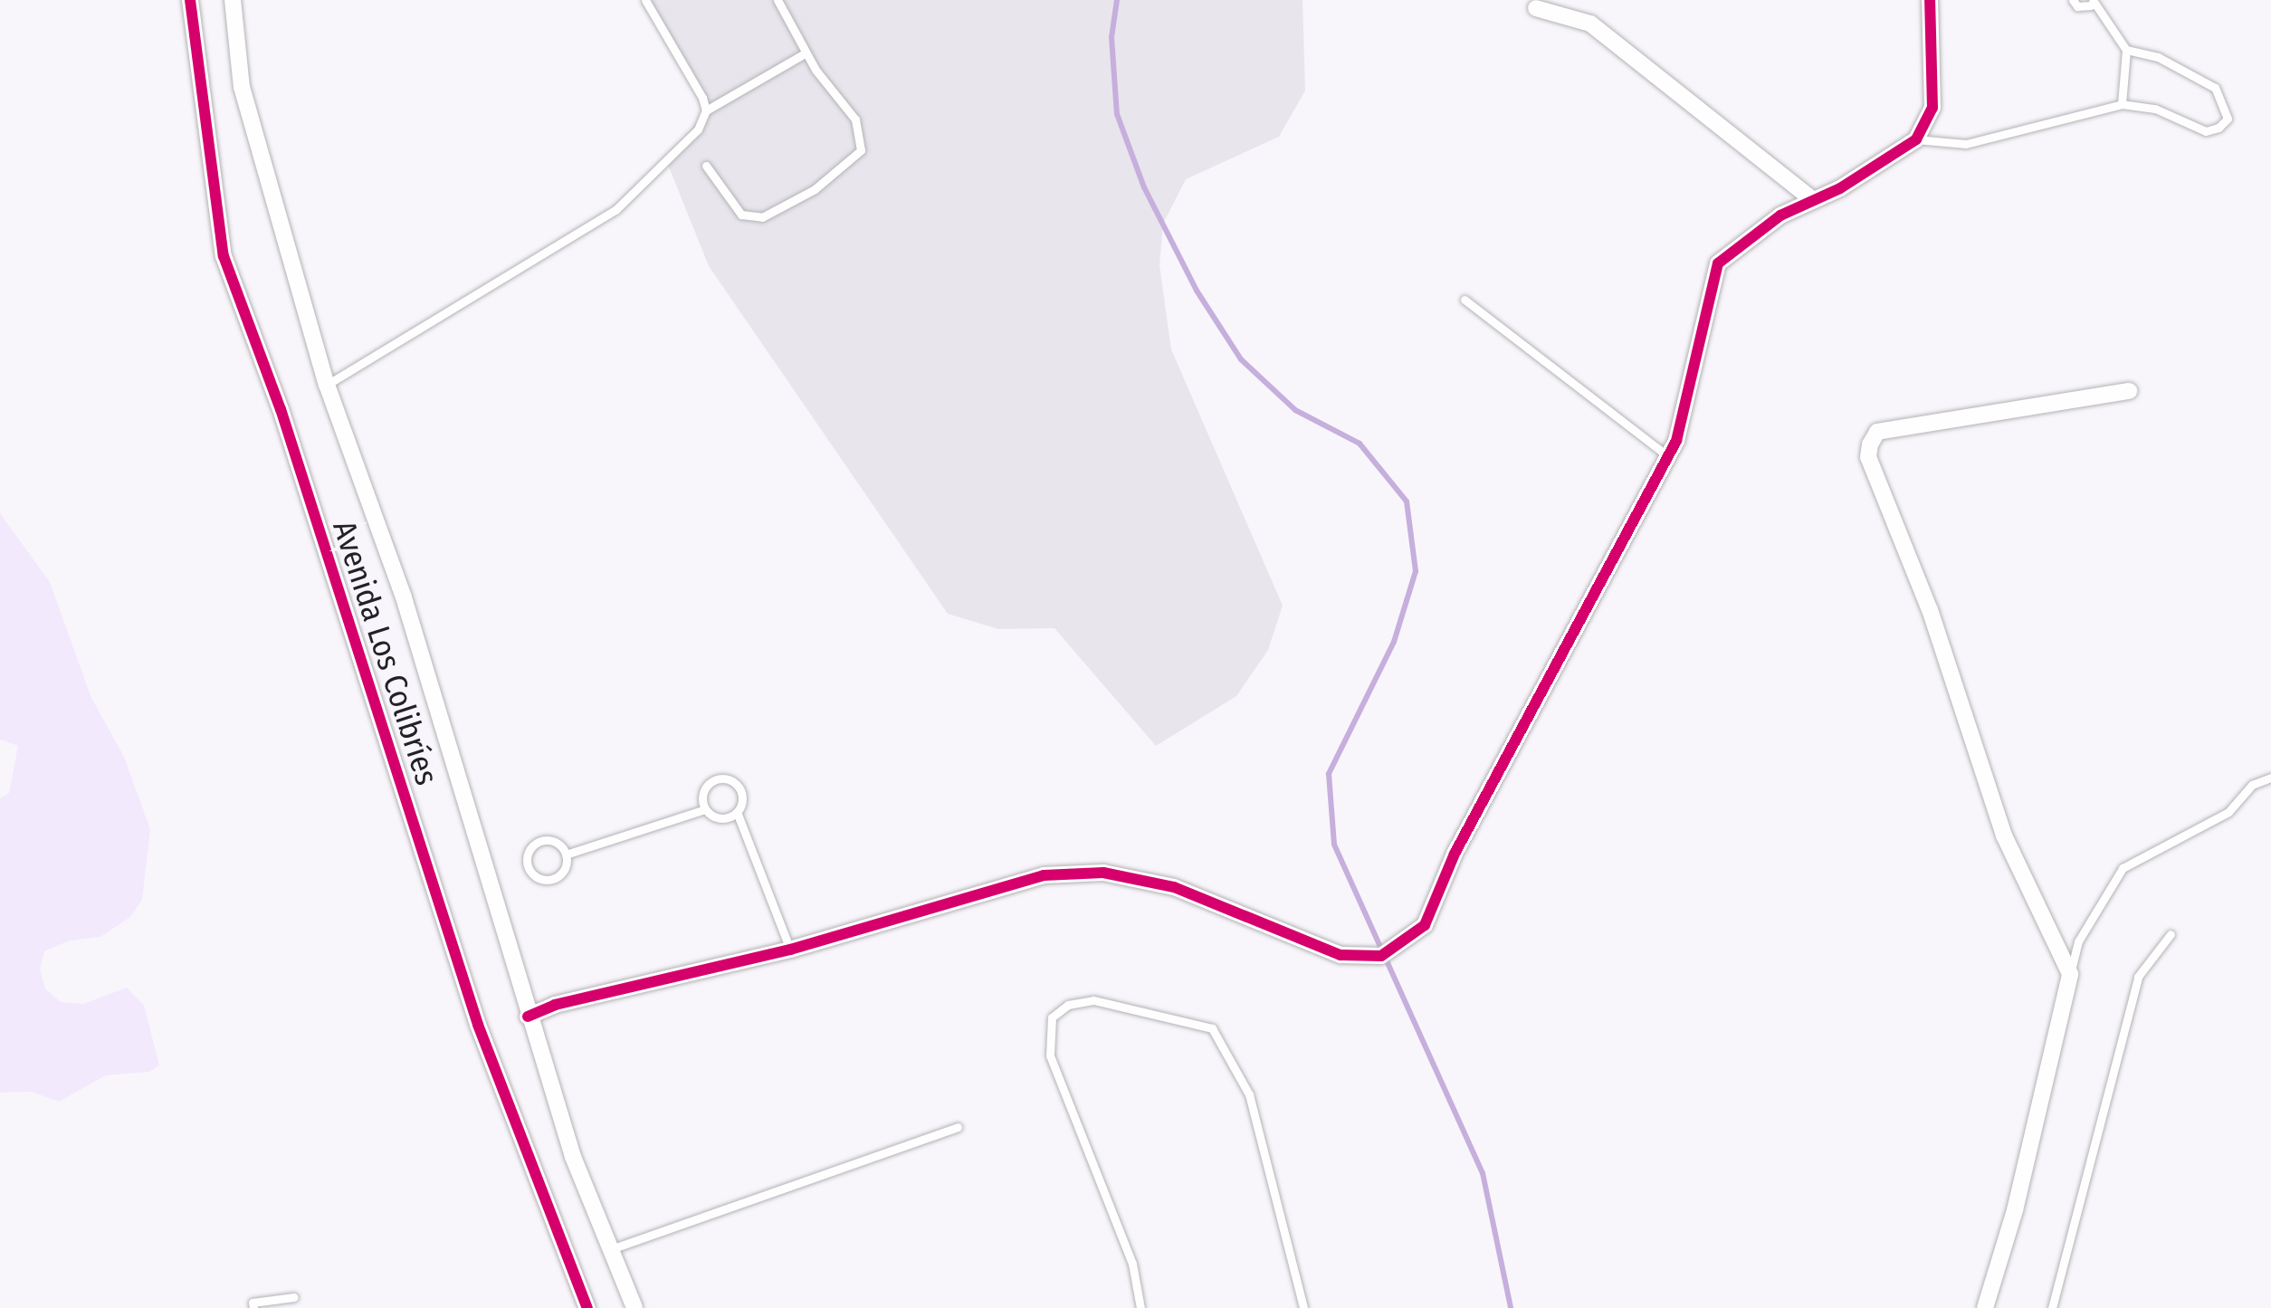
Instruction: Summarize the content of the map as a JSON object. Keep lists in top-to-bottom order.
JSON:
{
  "streets": {
    "street": ["Avenida Los Colibríes"]
  }
}
